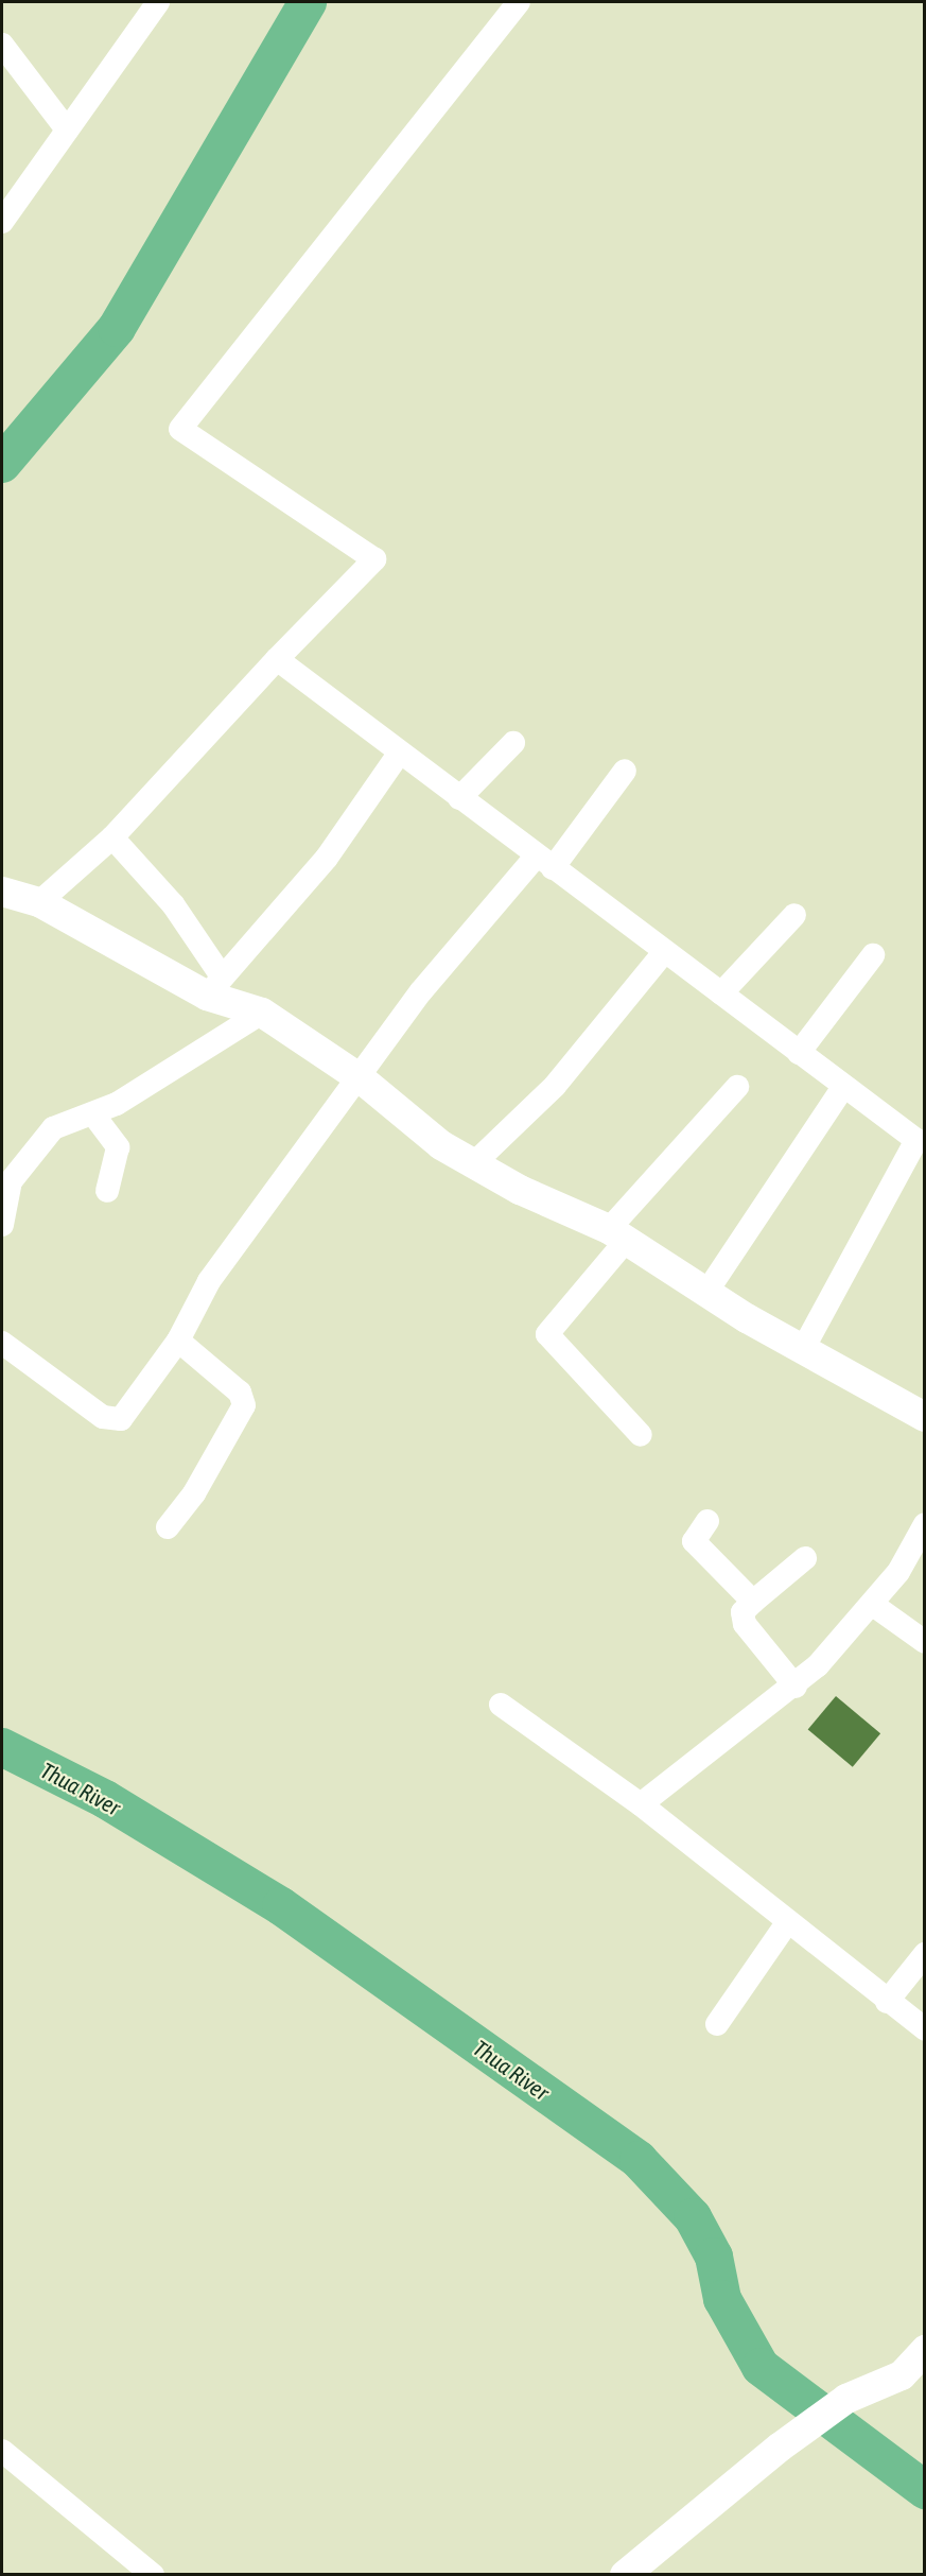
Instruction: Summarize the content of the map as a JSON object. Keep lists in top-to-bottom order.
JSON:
{
  "water": ["Thua River"]
}
